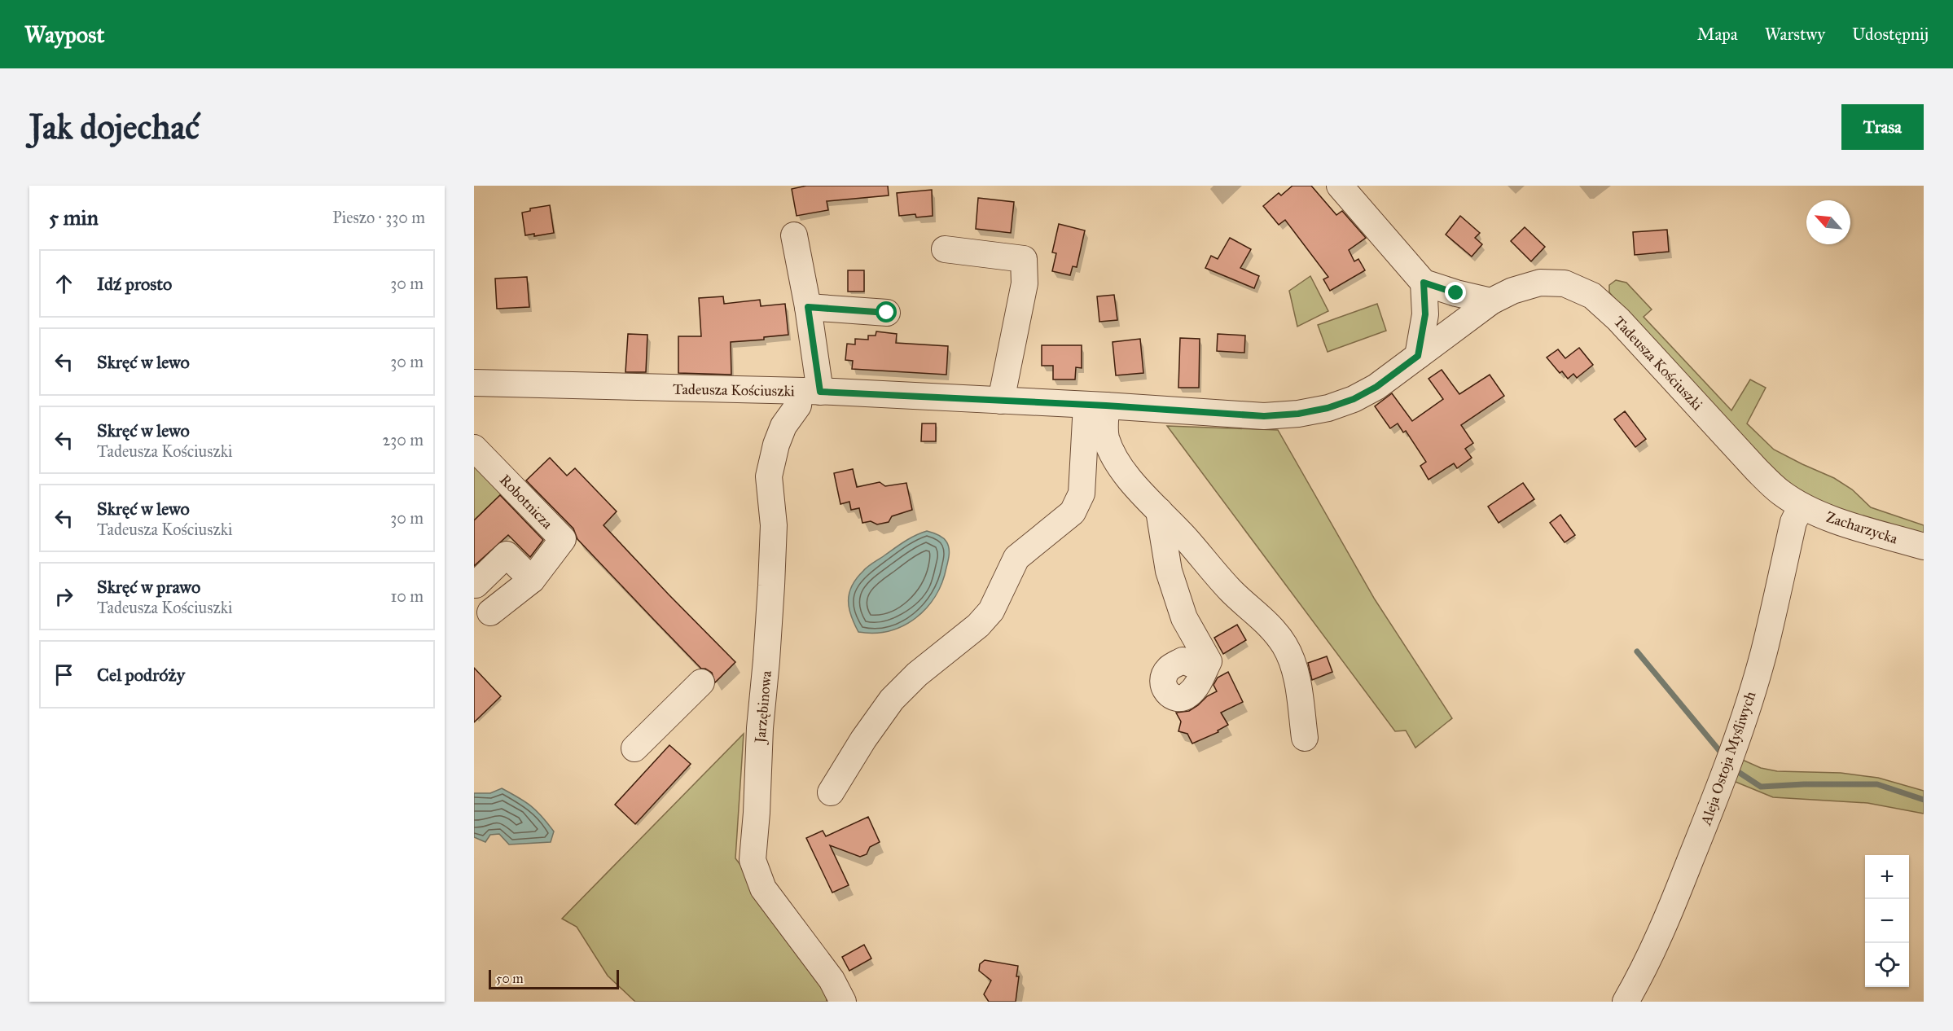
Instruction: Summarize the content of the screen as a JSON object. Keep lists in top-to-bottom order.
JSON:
{
  "streets": {
    "street": [
      "Tadeusza Kościuszki",
      "Robotnicza",
      "Zacharzycka",
      "Jarzębinowa",
      "Aleja Ostoja Myśliwych"
    ]
  },
  "crossings": [
    ["Tadeusza Kościuszki", "Zacharzycka"],
    ["Tadeusza Kościuszki", "Jarzębinowa"],
    ["Tadeusza Kościuszki", "Aleja Ostoja Myśliwych"],
    ["Zacharzycka", "Aleja Ostoja Myśliwych"]
  ],
  "scale_bar": "50 m",
  "north": "top left",
  "page": {
    "header": "Waypost",
    "nav": ["Mapa", "Warstwy", "Udostępnij"],
    "buttons": "Trasa",
    "title": "Jak dojechać",
    "heading": ["5 min", "Pieszo · 330 m"],
    "list": [
      ["Idź prosto", "30 m"],
      ["Skręć w lewo", "30 m"],
      ["Skręć w lewo", "Tadeusza Kościuszki", "230 m"],
      ["Skręć w lewo", "Tadeusza Kościuszki", "30 m"],
      ["Skręć w prawo", "Tadeusza Kościuszki", "10 m"],
      "Cel podróży"
    ],
    "map_buttons": ["+", "−"],
    "scale": "50 m"
  }
}
